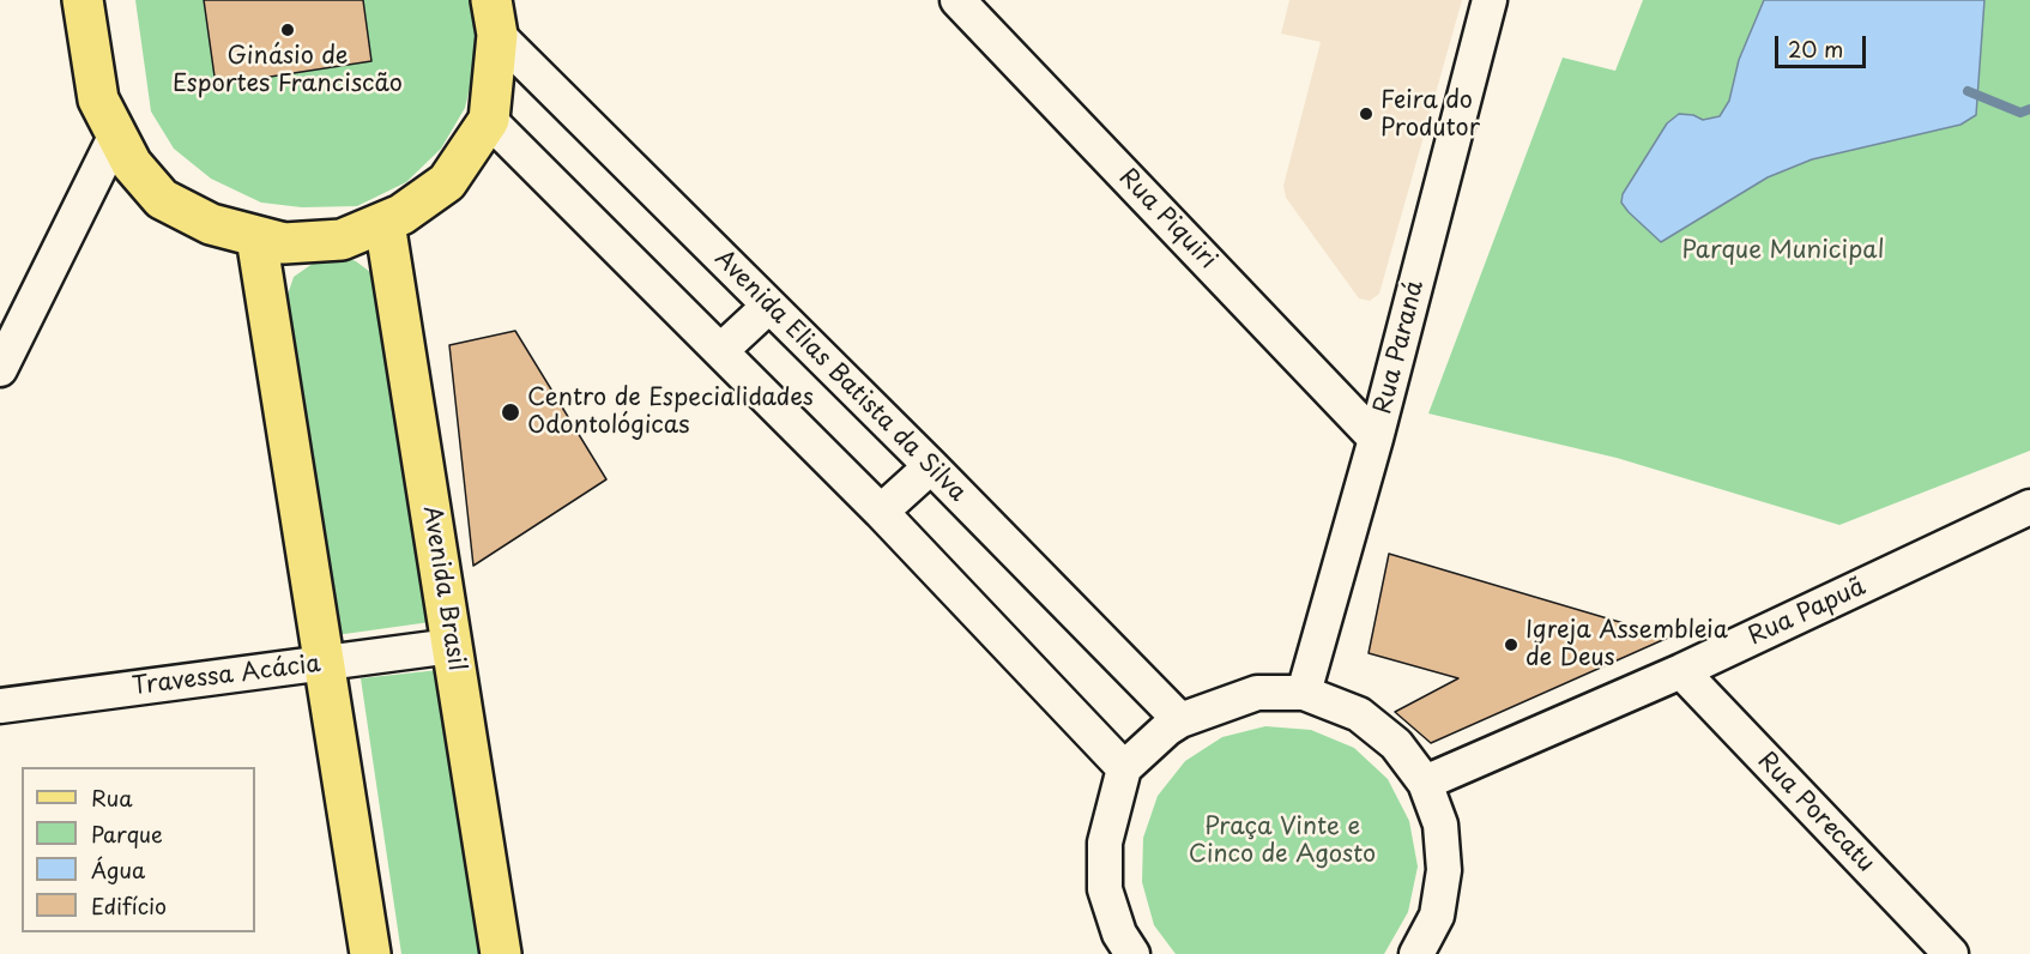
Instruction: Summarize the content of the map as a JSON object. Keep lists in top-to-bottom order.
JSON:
{
  "streets": {
    "main road": ["Avenida Brasil"],
    "street": [
      "Rua Piquiri",
      "Rua Paraná",
      "Avenida Elias Batista da Silva",
      "Rua Papuã",
      "Travessa Acácia",
      "Rua Porecatu"
    ]
  },
  "crossings": [
    ["Rua Piquiri", "Rua Paraná"],
    ["Avenida Brasil", "Travessa Acácia"],
    ["Rua Papuã", "Rua Porecatu"]
  ],
  "parks": ["Parque Municipal", "Praça Vinte e Cinco de Agosto"],
  "places": [
    "Ginásio de Esportes Franciscão",
    "Feira do Produtor",
    "Centro de Especialidades Odontológicas",
    "Igreja Assembleia de Deus"
  ],
  "legend": [
    "Rua",
    "Parque",
    "Água",
    "Edifício"
  ],
  "scale_bar": "20 m"
}
